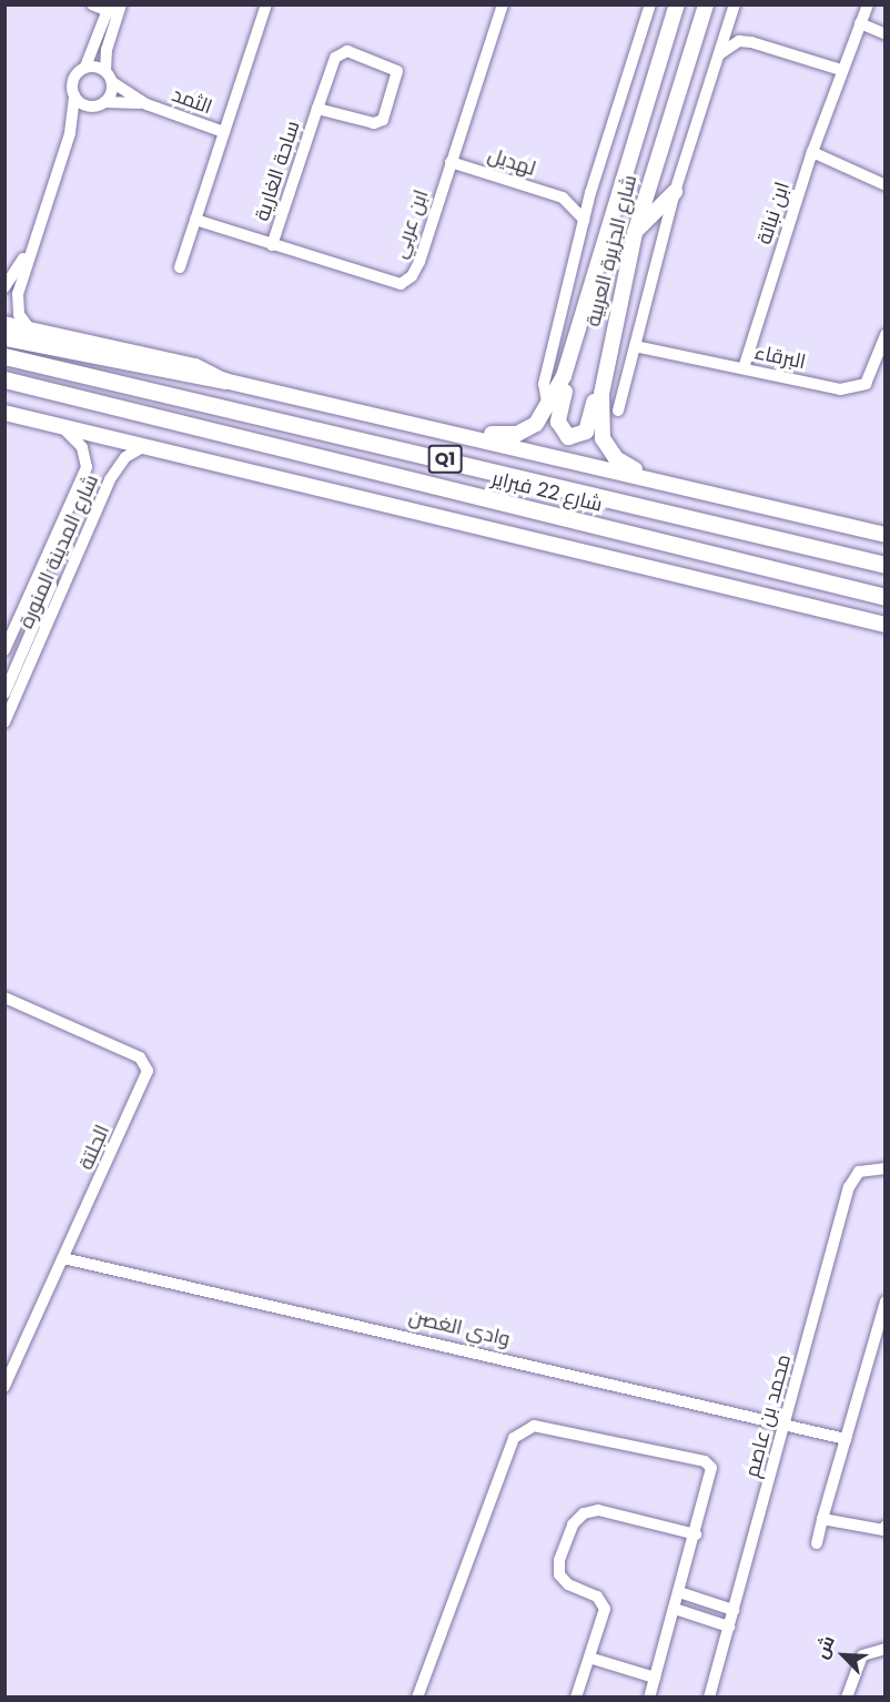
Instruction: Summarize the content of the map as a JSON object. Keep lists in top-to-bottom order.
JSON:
{
  "streets": {
    "highway": ["Q1", "شارع 22 فبراير"],
    "main road": ["شارع الجزيرة العربية"],
    "street": [
      "الثمد",
      "لهديل",
      "ساحة الغارية",
      "ابن نباتة",
      "ابن عربي",
      "البرقاء",
      "شارع المدينة المنورة",
      "الجلتة",
      "وادي الغصن",
      "محمد بن عاصم"
    ]
  },
  "crossings": [
    ["لهديل", "ابن عربي"],
    ["لهديل", "شارع الجزيرة العربية"],
    ["ساحة الغارية", "ابن عربي"],
    ["ابن نباتة", "البرقاء"],
    ["شارع الجزيرة العربية", "شارع 22 فبراير"],
    ["الجلتة", "وادي الغصن"],
    ["وادي الغصن", "محمد بن عاصم"]
  ],
  "north": "top left"
}
